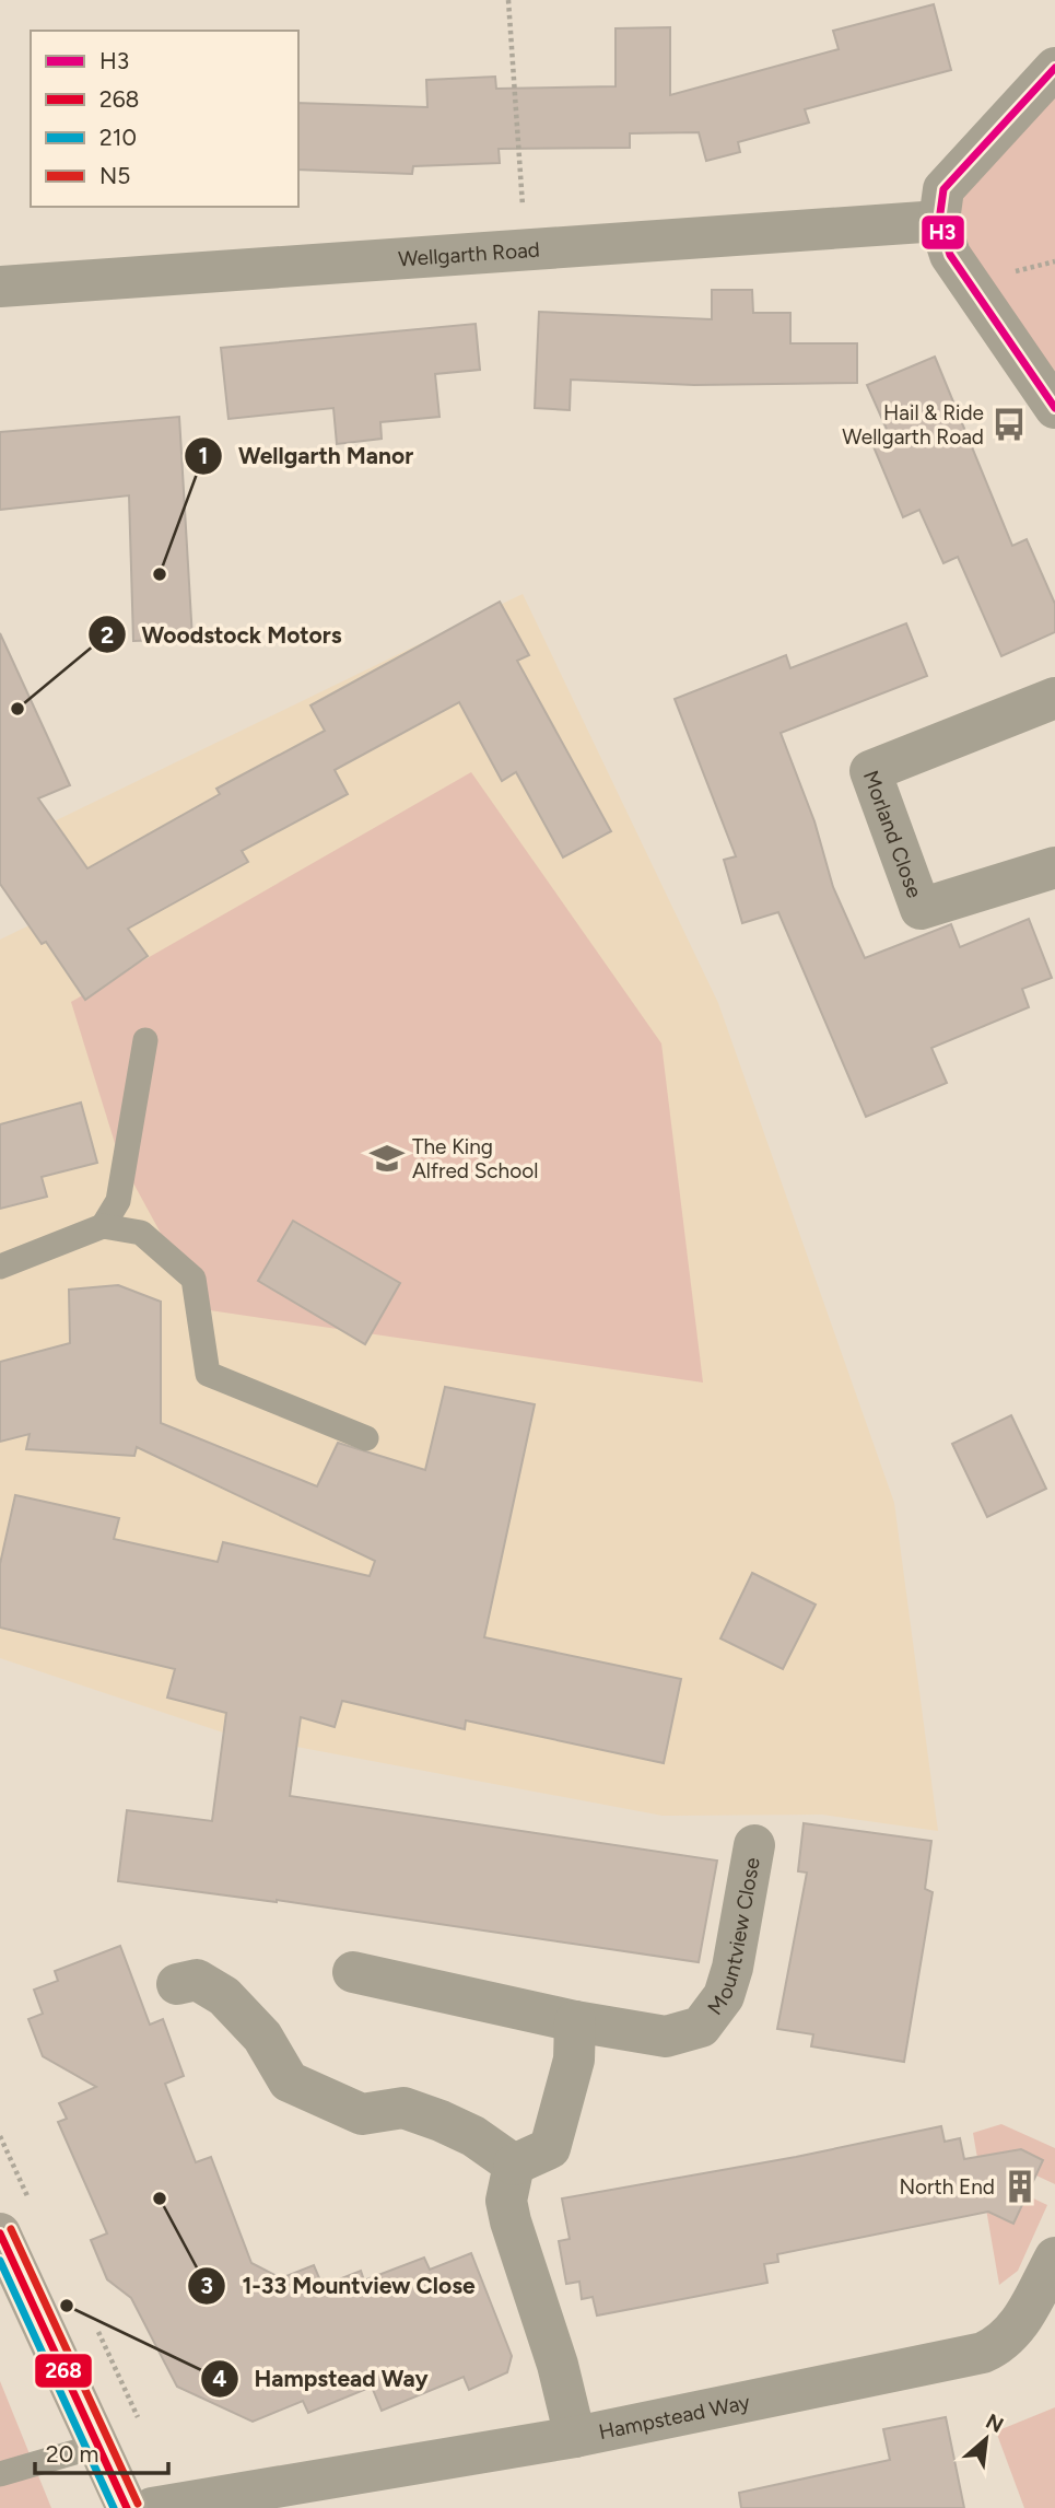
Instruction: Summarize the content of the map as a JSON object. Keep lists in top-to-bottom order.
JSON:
{
  "streets": {
    "street": [
      "Wellgarth Road",
      "Morland Close",
      "Mountview Close",
      "Hampstead Way"
    ]
  },
  "places": {
    "bus stop": ["Hail & Ride Wellgarth Road"],
    "other": [
      "Wellgarth Manor",
      "Woodstock Motors",
      "1-33 Mountview Close",
      "Hampstead Way"
    ],
    "school or university": ["The King Alfred School"],
    "building": ["North End"]
  },
  "lines": [
    "transit line H3",
    "transit line N5",
    "transit line 268",
    "transit line 210"
  ],
  "legend": [
    "H3",
    "268",
    "210",
    "N5"
  ],
  "scale_bar": "20 m",
  "north": "top right"
}
